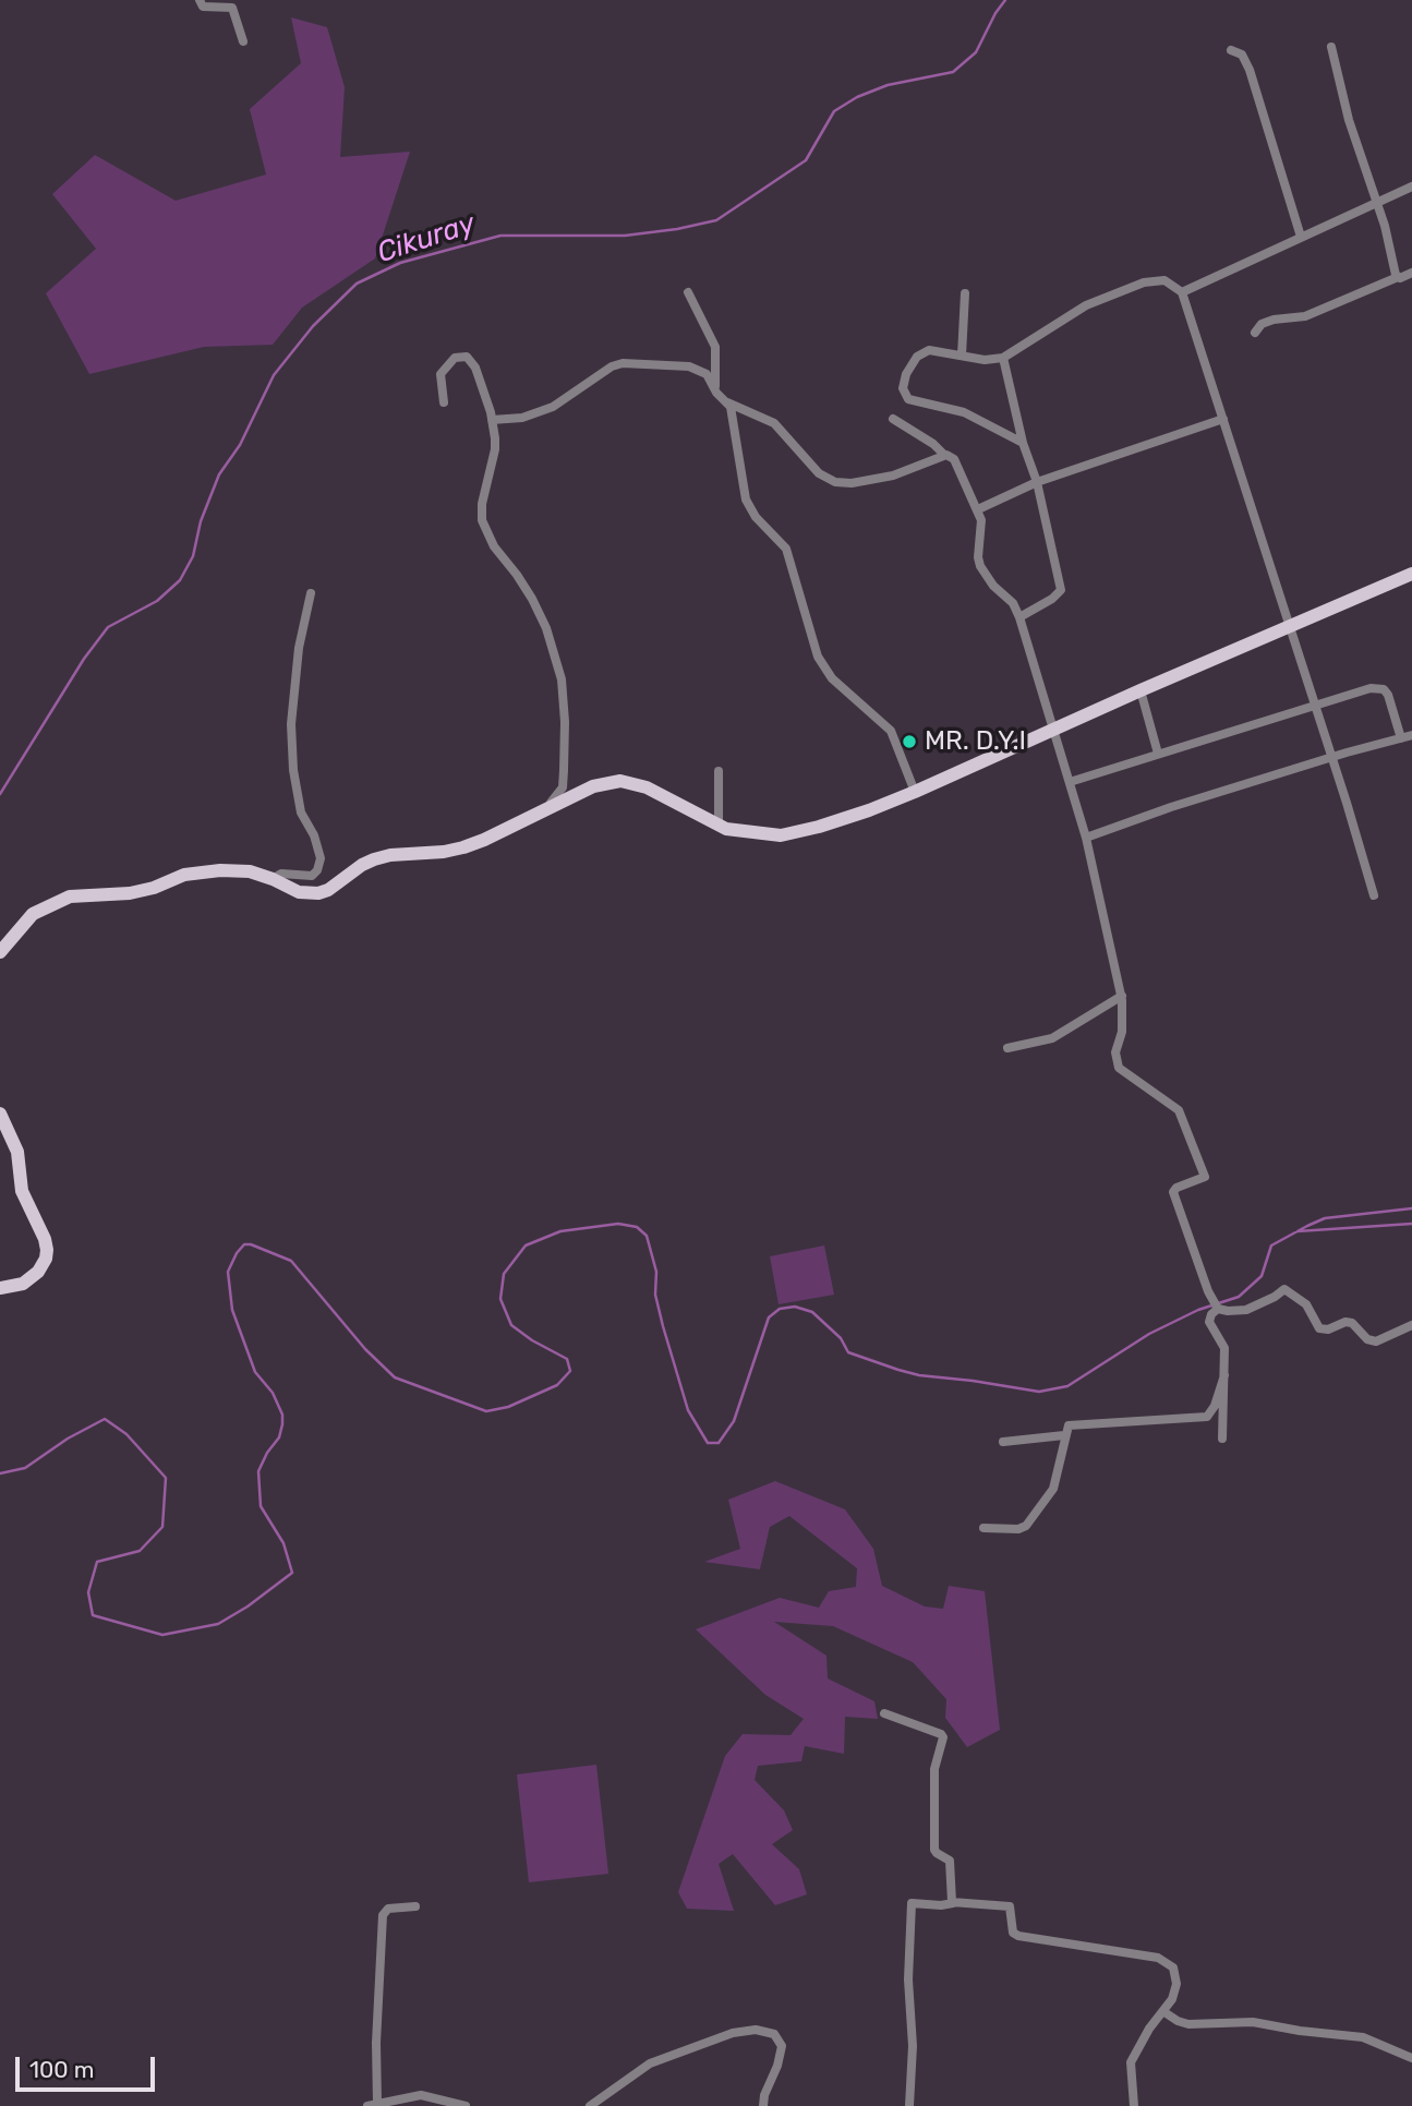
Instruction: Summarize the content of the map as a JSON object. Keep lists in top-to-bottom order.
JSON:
{
  "water": ["Cikuray"],
  "places": ["MR. D.Y.I"],
  "scale_bar": "100 m"
}
